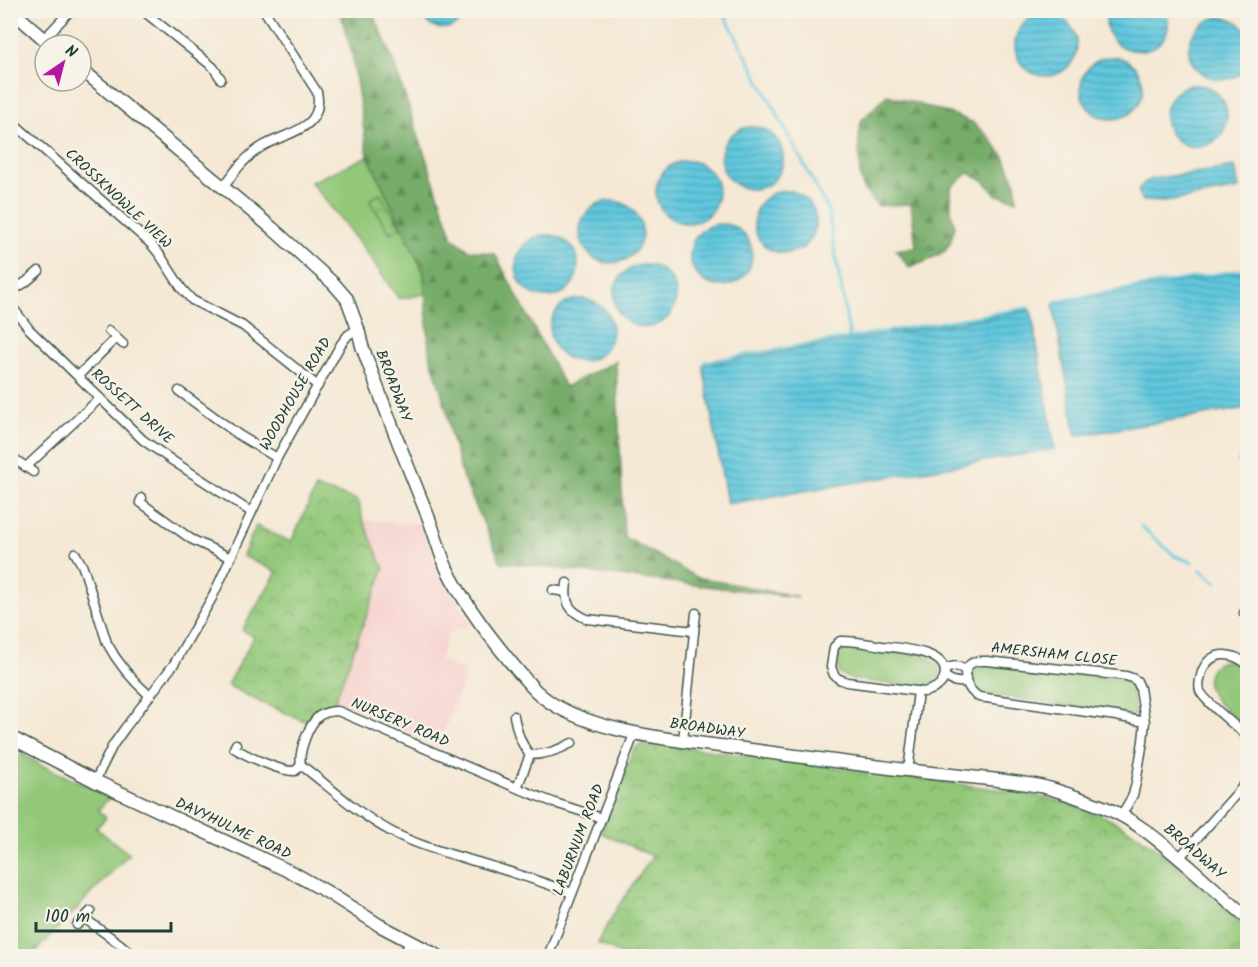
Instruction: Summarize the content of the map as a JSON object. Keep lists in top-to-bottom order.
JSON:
{
  "streets": {
    "street": [
      "CROSSKNOWLE VIEW",
      "BROADWAY",
      "WOODHOUSE ROAD",
      "ROSSETT DRIVE",
      "AMERSHAM CLOSE",
      "NURSERY ROAD",
      "DAVYHULME ROAD",
      "LABURNUM ROAD"
    ]
  },
  "crossings": [
    ["CROSSKNOWLE VIEW", "WOODHOUSE ROAD"],
    ["BROADWAY", "WOODHOUSE ROAD"],
    ["BROADWAY", "AMERSHAM CLOSE"],
    ["BROADWAY", "LABURNUM ROAD"],
    ["WOODHOUSE ROAD", "ROSSETT DRIVE"],
    ["WOODHOUSE ROAD", "DAVYHULME ROAD"],
    ["NURSERY ROAD", "LABURNUM ROAD"]
  ],
  "scale_bar": "100 m",
  "north": "top right"
}
